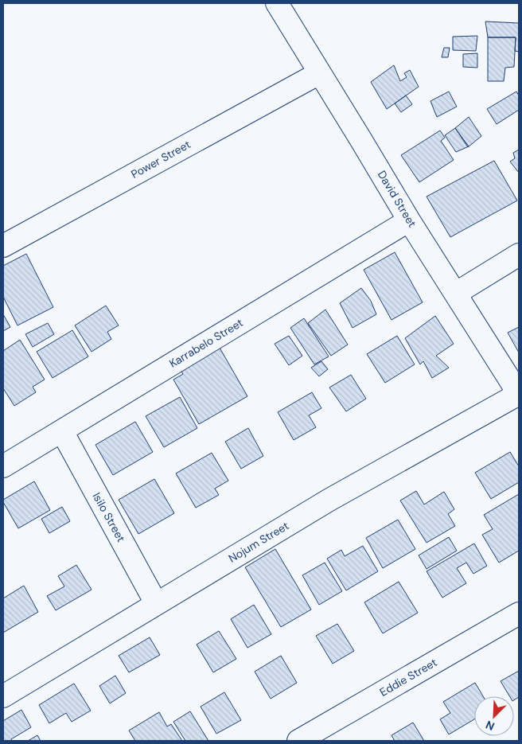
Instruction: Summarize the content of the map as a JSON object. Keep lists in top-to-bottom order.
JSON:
{
  "streets": {
    "street": [
      "Power Street",
      "David Street",
      "Karrabelo Street",
      "Isilo Street",
      "Nojum Street",
      "Eddie Street"
    ]
  },
  "crossings": [
    ["Power Street", "David Street"],
    ["David Street", "Karrabelo Street"],
    ["David Street", "Nojum Street"],
    ["Karrabelo Street", "Isilo Street"],
    ["Isilo Street", "Nojum Street"]
  ],
  "north": "bottom left"
}
